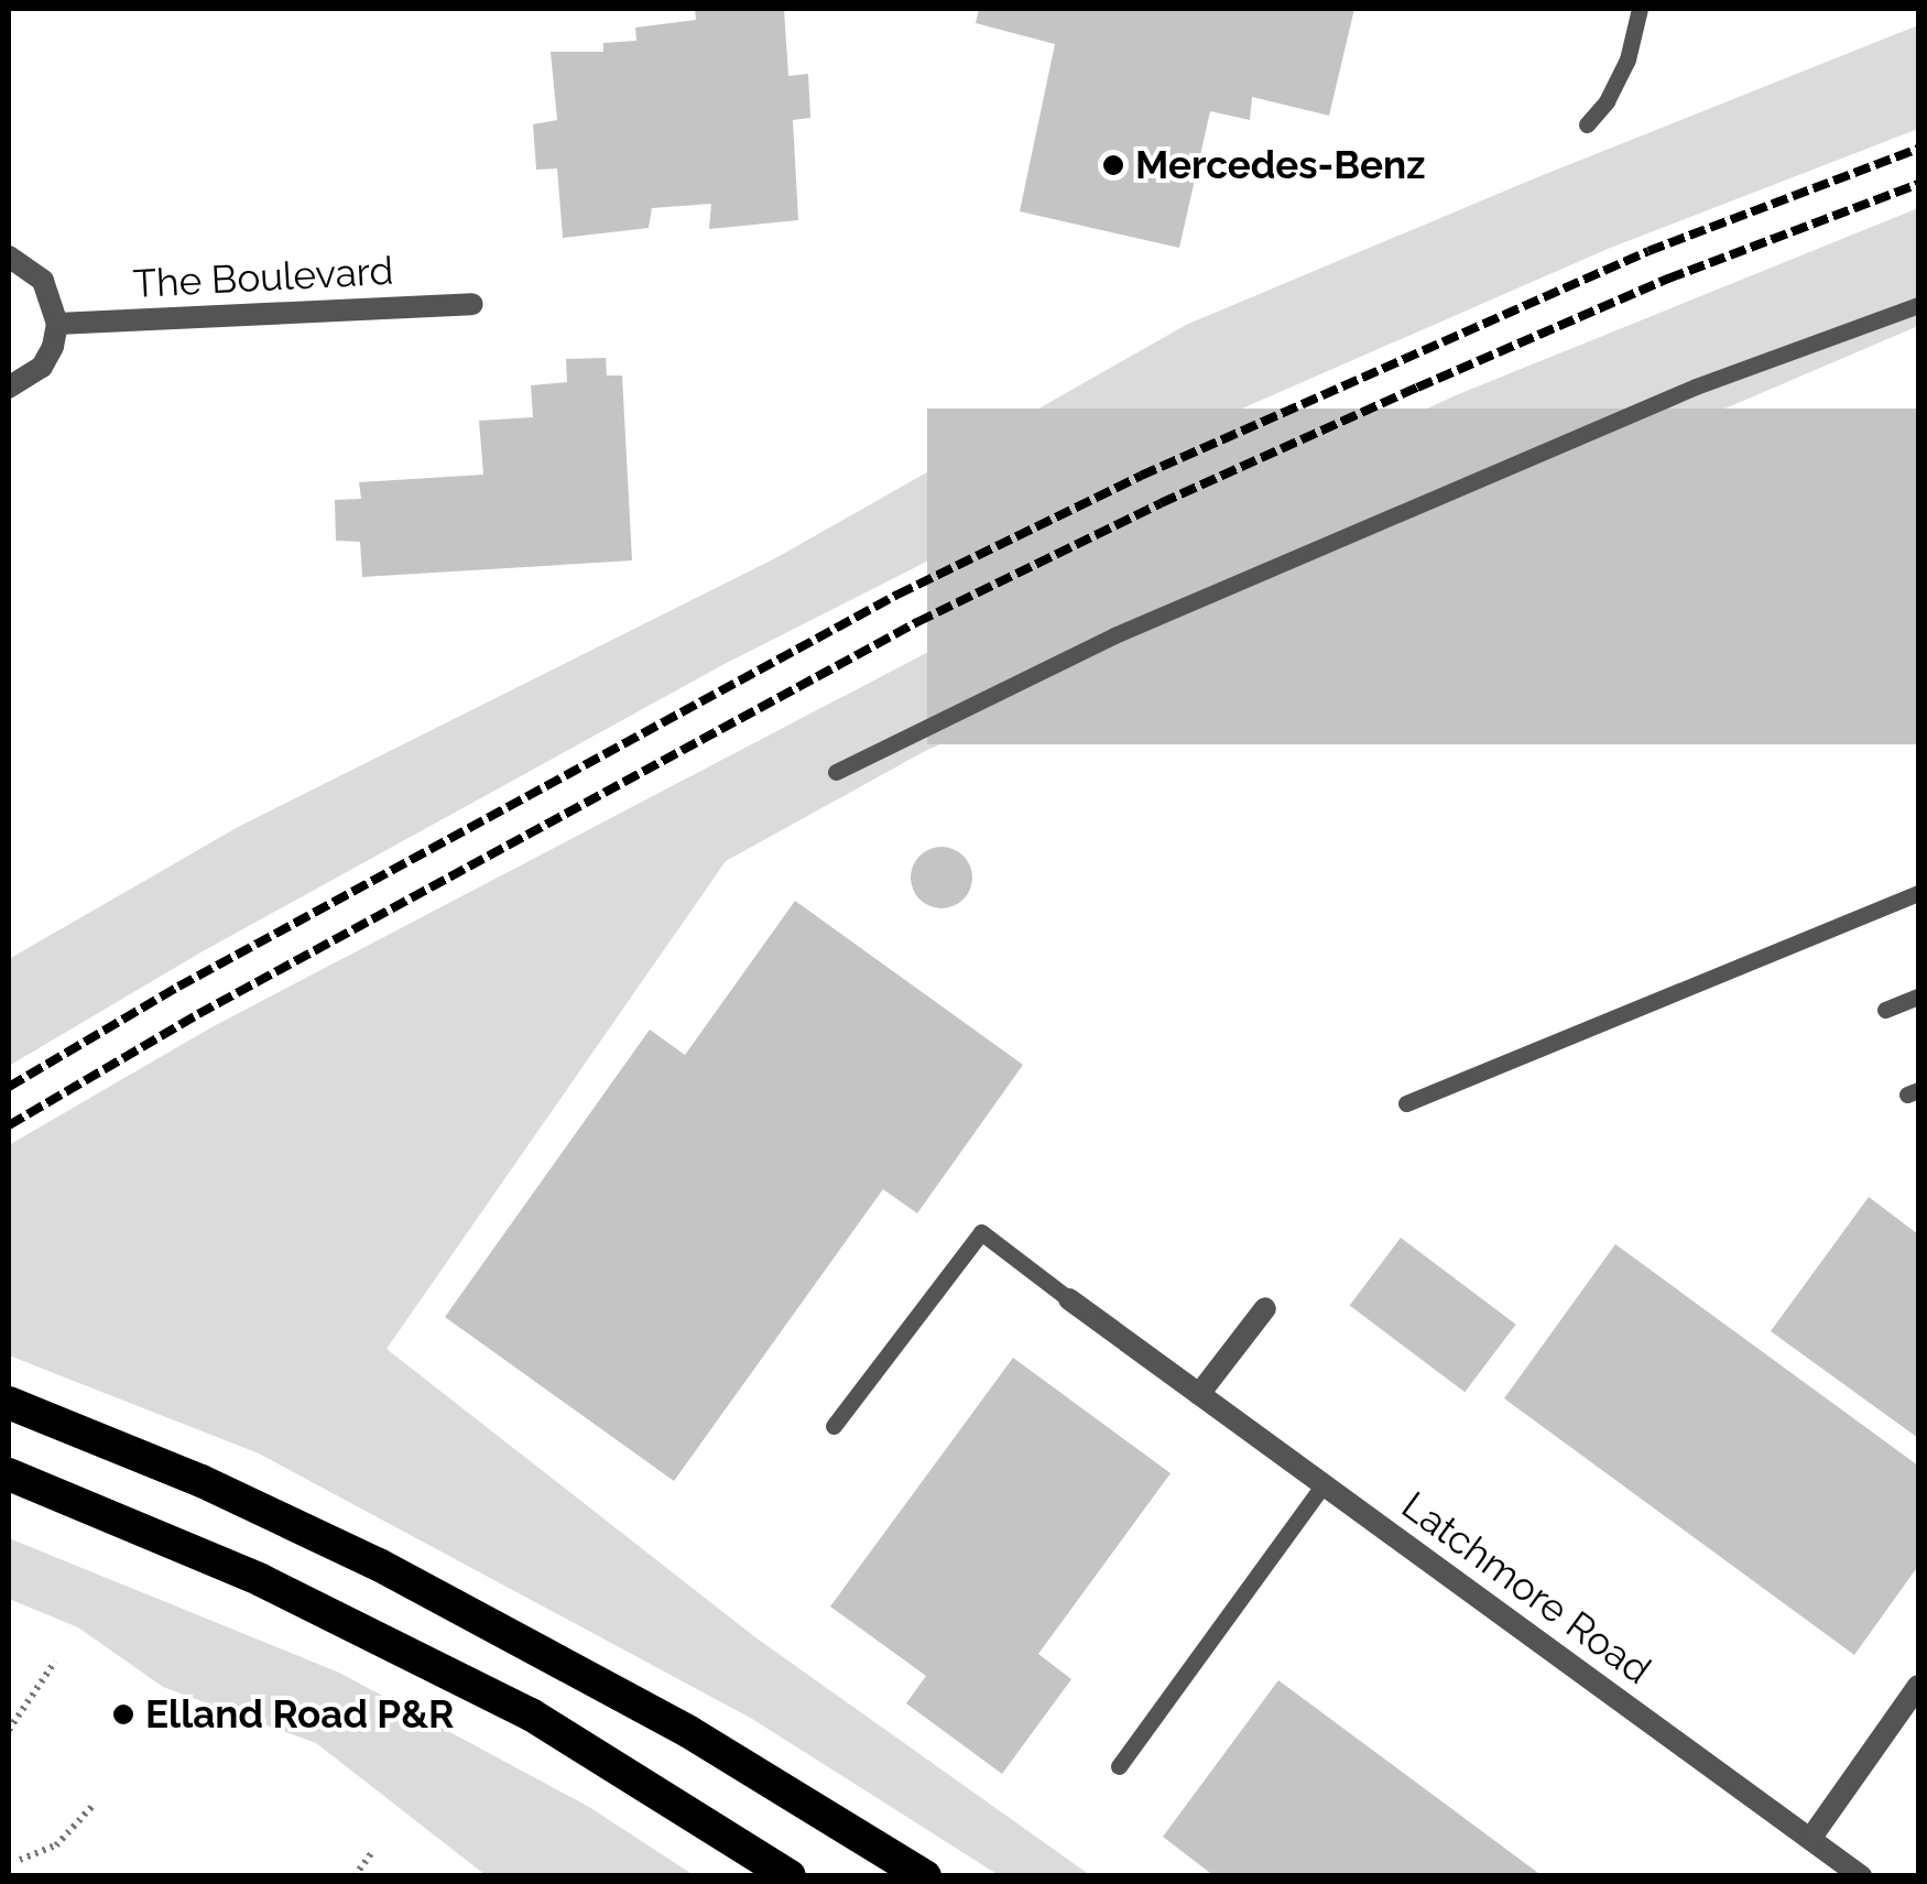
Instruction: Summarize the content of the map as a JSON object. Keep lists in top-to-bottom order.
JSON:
{
  "streets": {
    "street": ["The Boulevard", "Latchmore Road"]
  },
  "places": ["Mercedes-Benz", "Elland Road P&R"]
}
